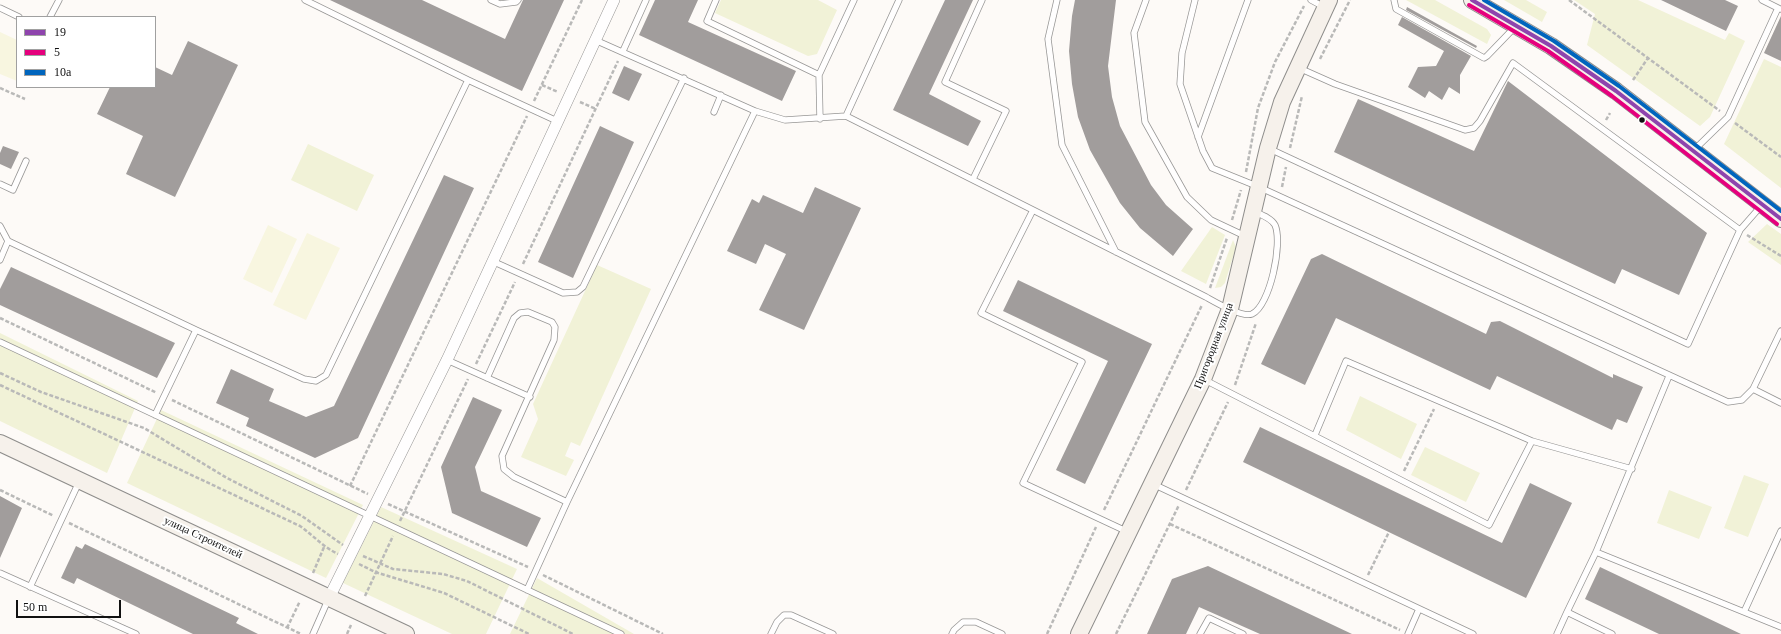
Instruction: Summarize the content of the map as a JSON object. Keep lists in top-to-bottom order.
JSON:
{
  "streets": {
    "street": ["Пригородная улица", "улица Строителей"]
  },
  "lines": ["transit line 19", "transit line 10а", "transit line 5"],
  "legend": ["19", "5", "10а"],
  "scale_bar": "50 m"
}
